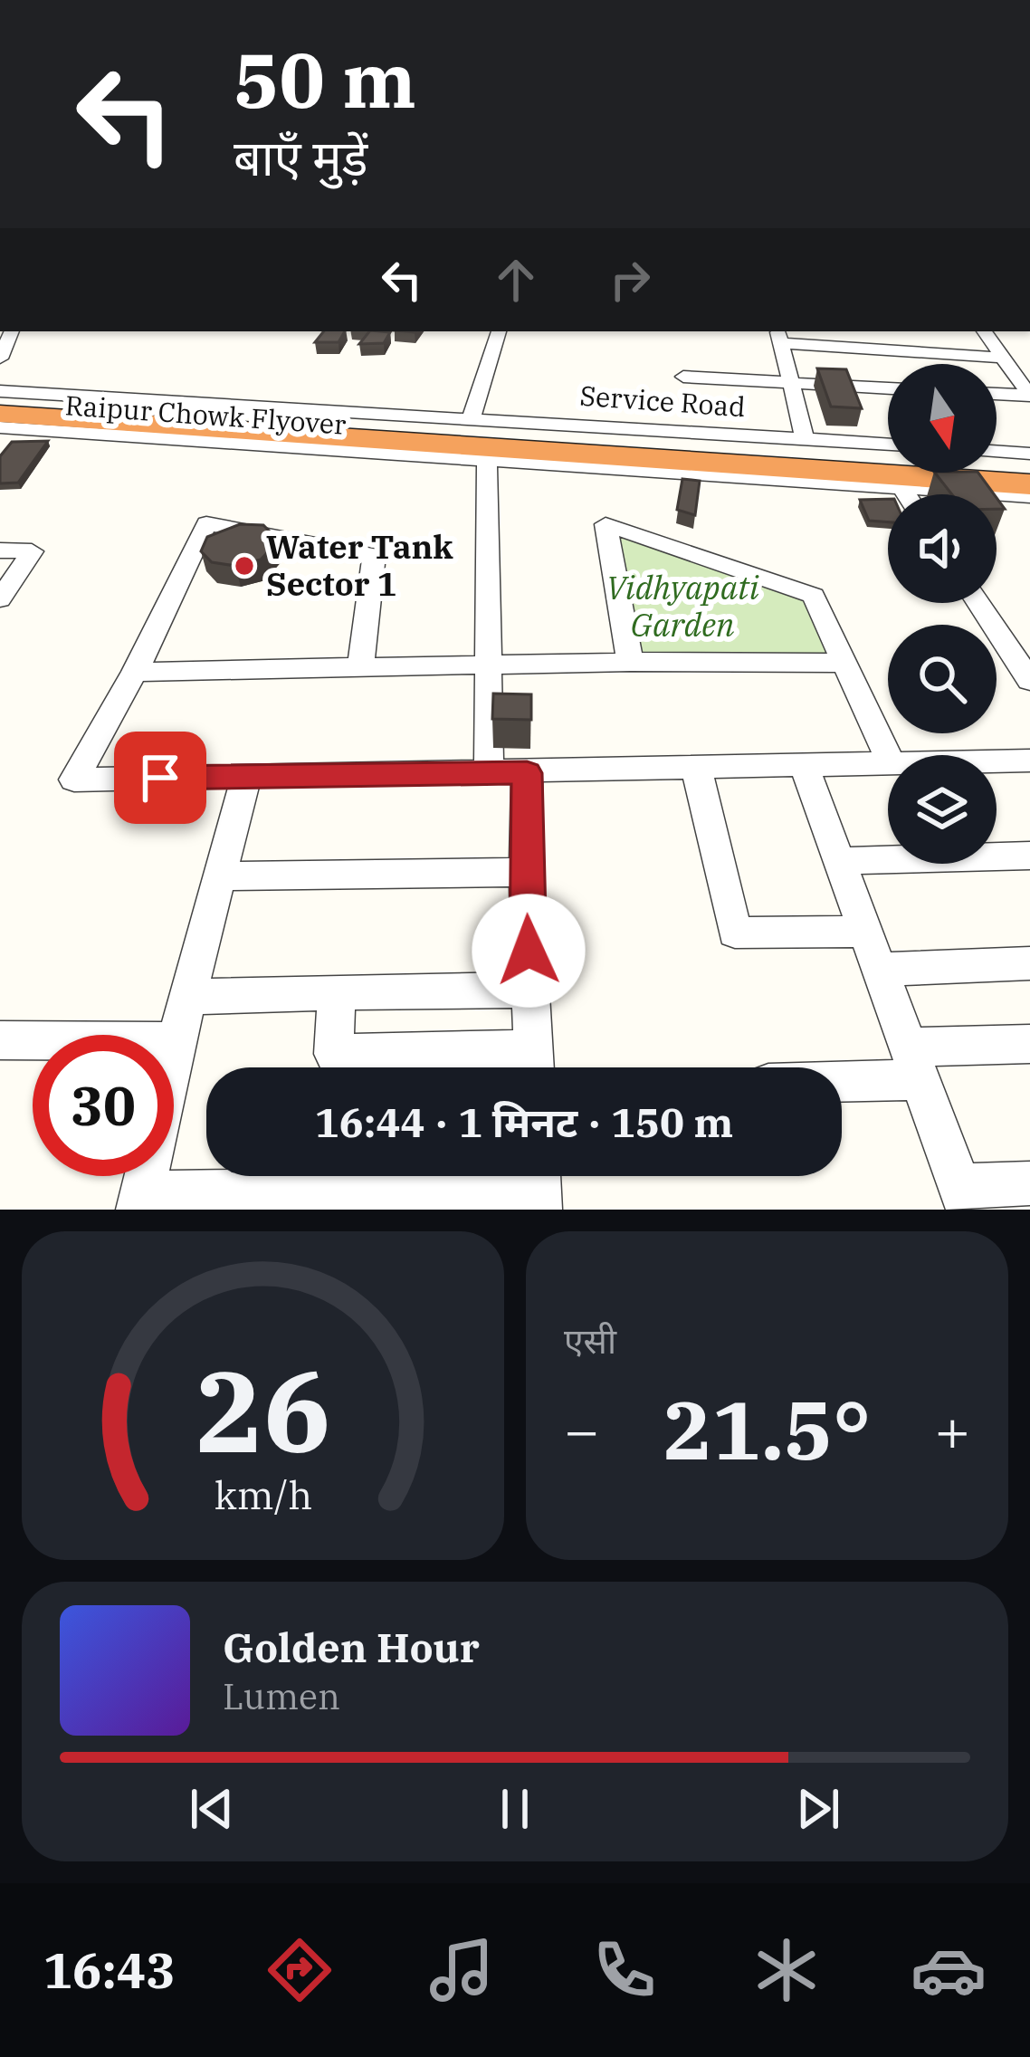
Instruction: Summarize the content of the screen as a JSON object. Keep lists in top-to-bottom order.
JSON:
{
  "streets": {
    "highway": ["Raipur Chowk Flyover"],
    "street": ["Service Road"]
  },
  "crossings": [
    ["Service Road", "Raipur Chowk Flyover"]
  ],
  "parks": ["Vidhyapati Garden"],
  "places": ["Water Tank Sector 1"],
  "north": "bottom",
  "page": {
    "turn": ["50 m", "बाएँ मुड़ें"],
    "limit": "30",
    "trip": "16:44 · 1 मिनट · 150 m",
    "tile": "एसी",
    "heat": ["−", "21.5°", "+"],
    "song": ["Golden Hour", "Lumen"],
    "tabs": "16:43",
    "gauge": ["26", "km/h"]
  }
}
